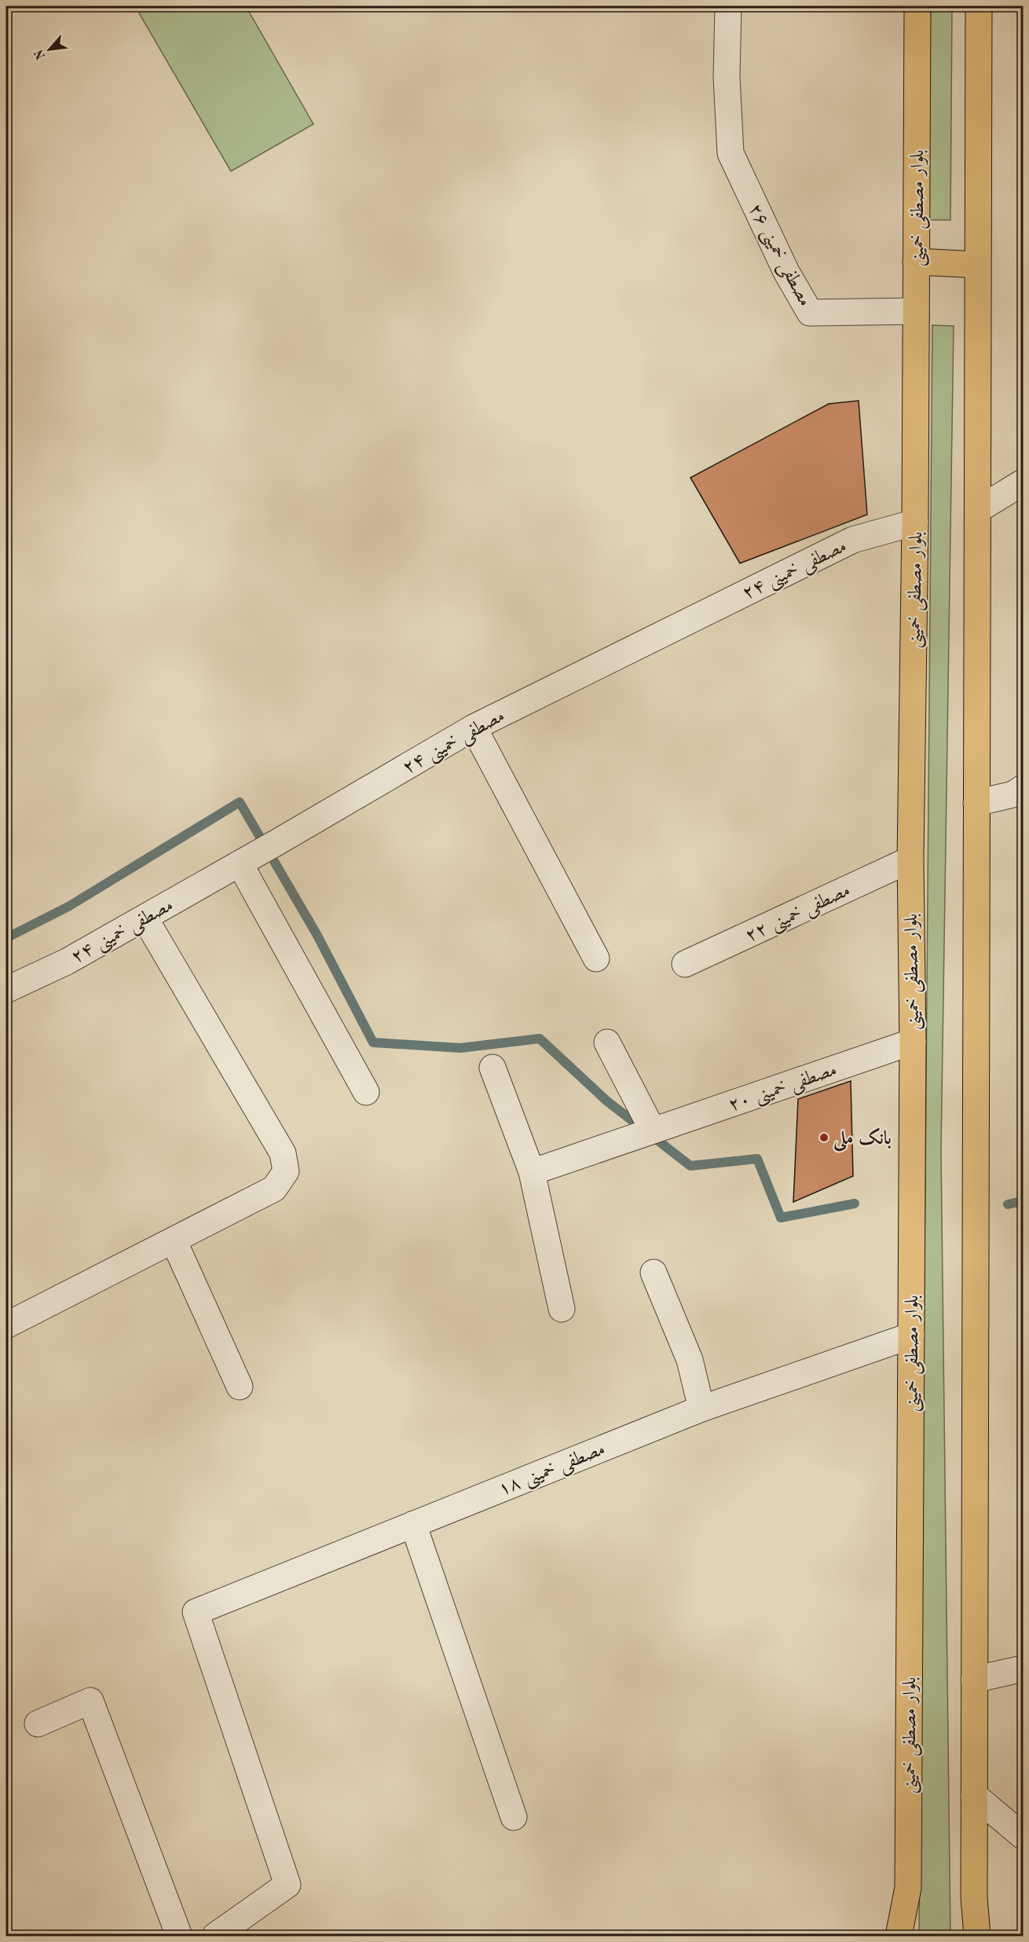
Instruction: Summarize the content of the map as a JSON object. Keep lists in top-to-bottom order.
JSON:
{
  "streets": {
    "main road": ["بلوار مصطفی خمینی"],
    "street": [
      "مصطفی خمینی ۲۶",
      "مصطفی خمینی ۲۴",
      "مصطفی خمینی ۲۲",
      "مصطفی خمینی ۲۰",
      "مصطفی خمینی ۱۸"
    ]
  },
  "crossings": [
    ["بلوار مصطفی خمینی", "مصطفی خمینی ۲۶"],
    ["بلوار مصطفی خمینی", "مصطفی خمینی ۲۴"],
    ["بلوار مصطفی خمینی", "مصطفی خمینی ۲۲"],
    ["بلوار مصطفی خمینی", "مصطفی خمینی ۲۰"],
    ["بلوار مصطفی خمینی", "مصطفی خمینی ۱۸"]
  ],
  "places": ["بانک ملی"],
  "north": "bottom left"
}
